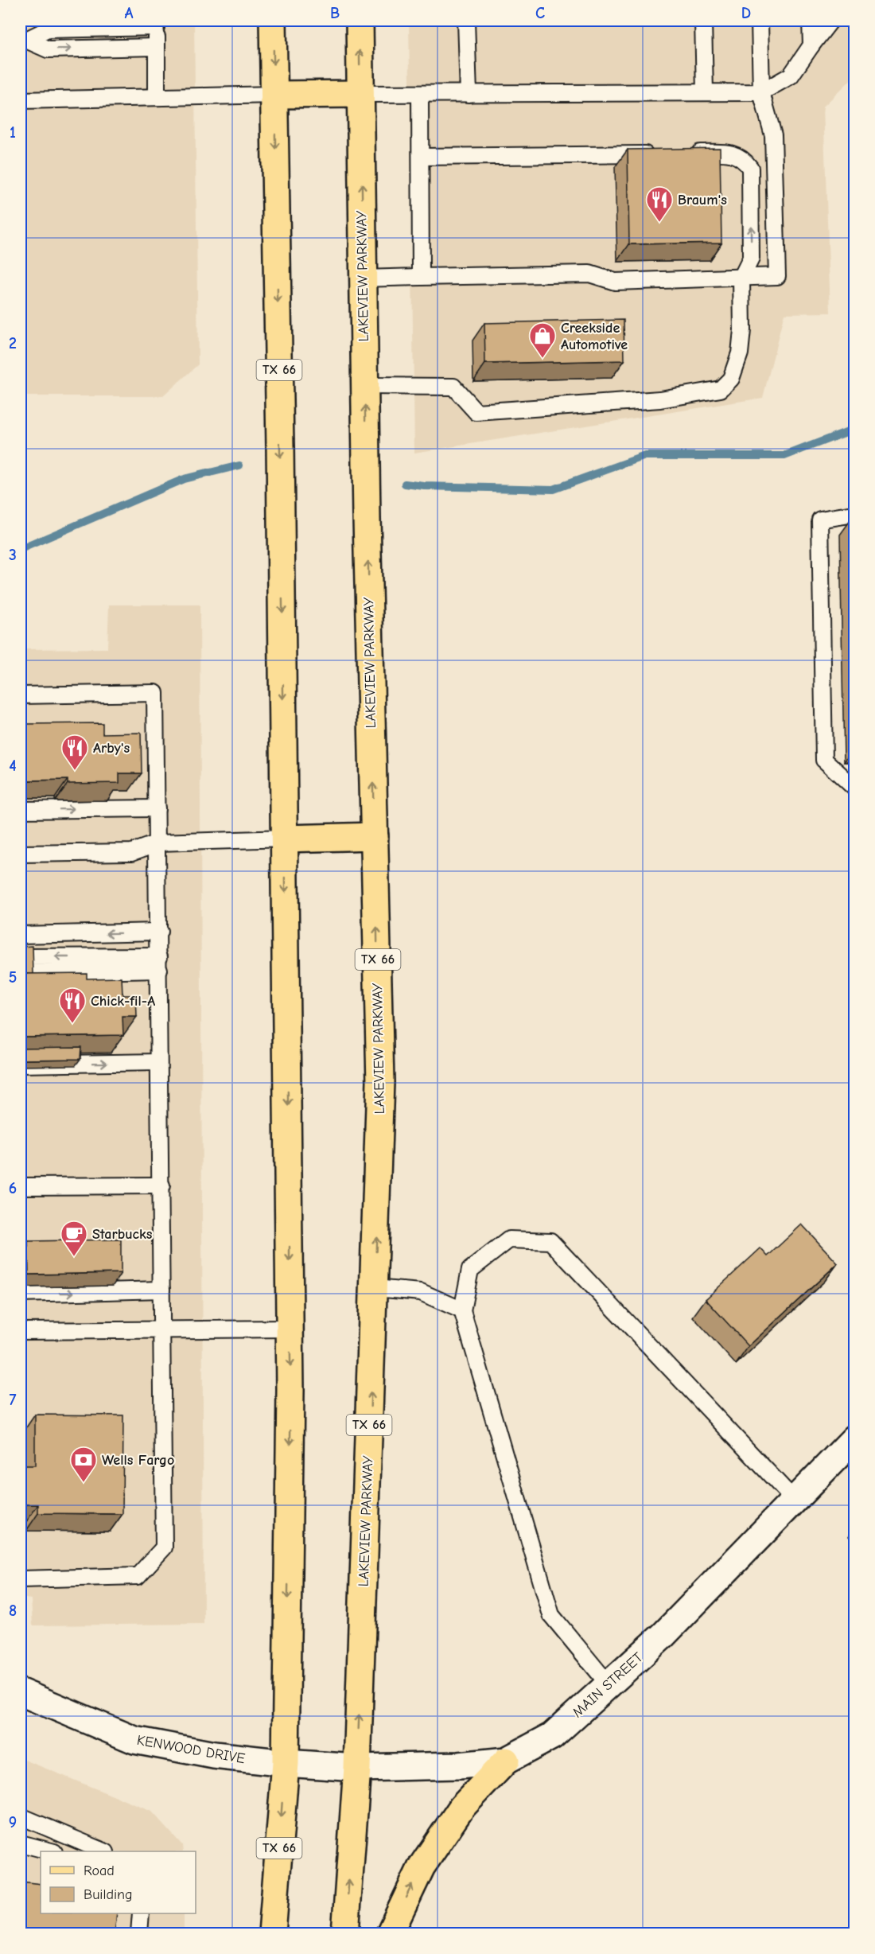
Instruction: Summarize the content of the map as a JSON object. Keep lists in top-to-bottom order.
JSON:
{
  "streets": {
    "main road": ["LAKEVIEW PARKWAY", "TX 66"],
    "street": ["MAIN STREET", "KENWOOD DRIVE"]
  },
  "crossings": [
    ["LAKEVIEW PARKWAY", "MAIN STREET"],
    ["TX 66", "MAIN STREET"],
    ["TX 66", "KENWOOD DRIVE"],
    ["MAIN STREET", "KENWOOD DRIVE"]
  ],
  "places": {
    "restaurant": ["Braum's", "Arby's", "Chick-fil-A"],
    "shop": ["Creekside Automotive"],
    "cafe": ["Starbucks"],
    "bank": ["Wells Fargo"]
  },
  "legend": ["Road", "Building"],
  "grid": {
    "columns": [
      "A",
      "B",
      "C",
      "D"
    ],
    "rows": [
      "1",
      "2",
      "3",
      "4",
      "5",
      "6",
      "7",
      "8",
      "9"
    ]
  }
}
